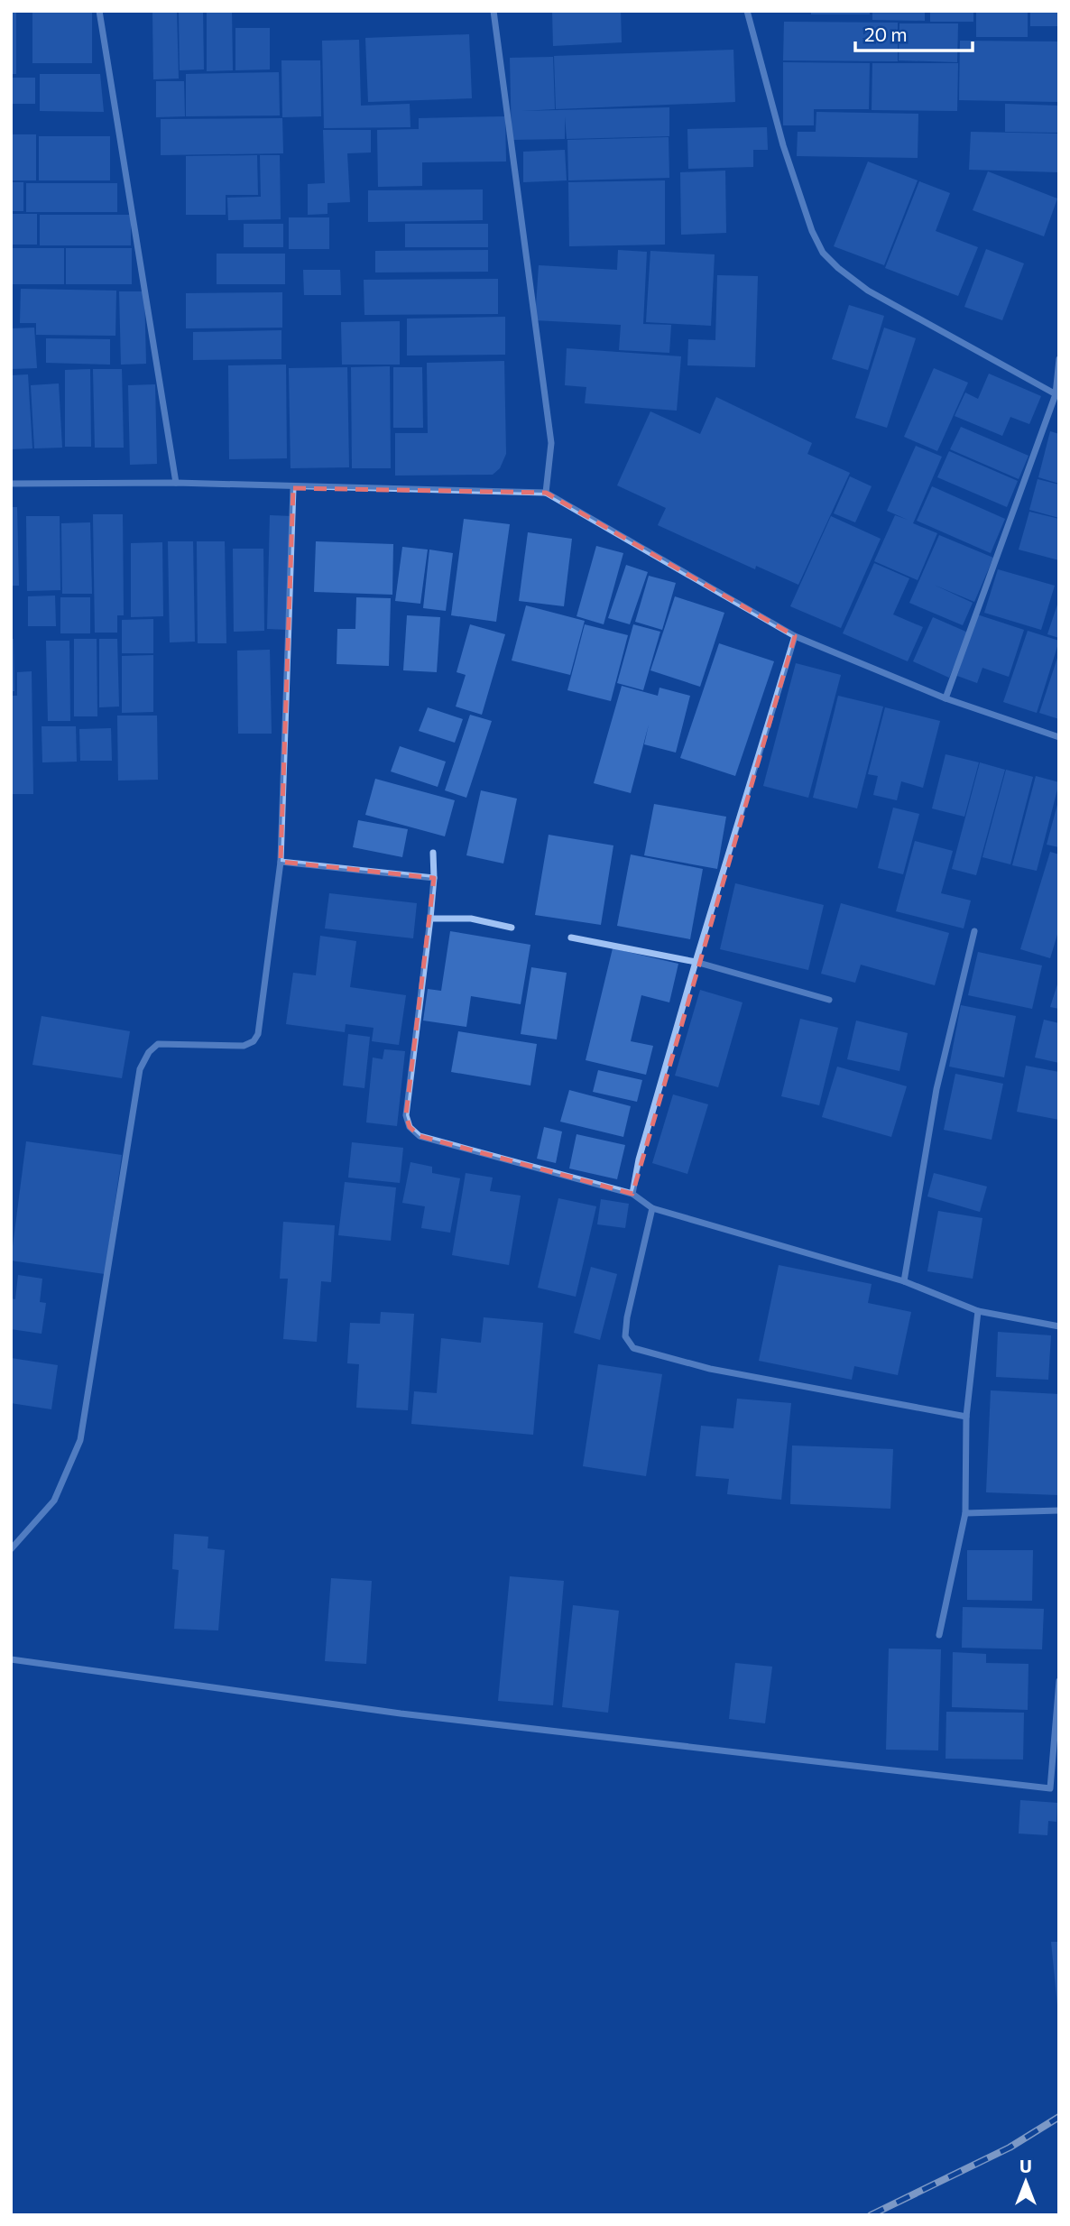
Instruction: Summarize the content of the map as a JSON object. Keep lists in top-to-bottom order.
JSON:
{
  "scale_bar": "20 m",
  "north": "top"
}
